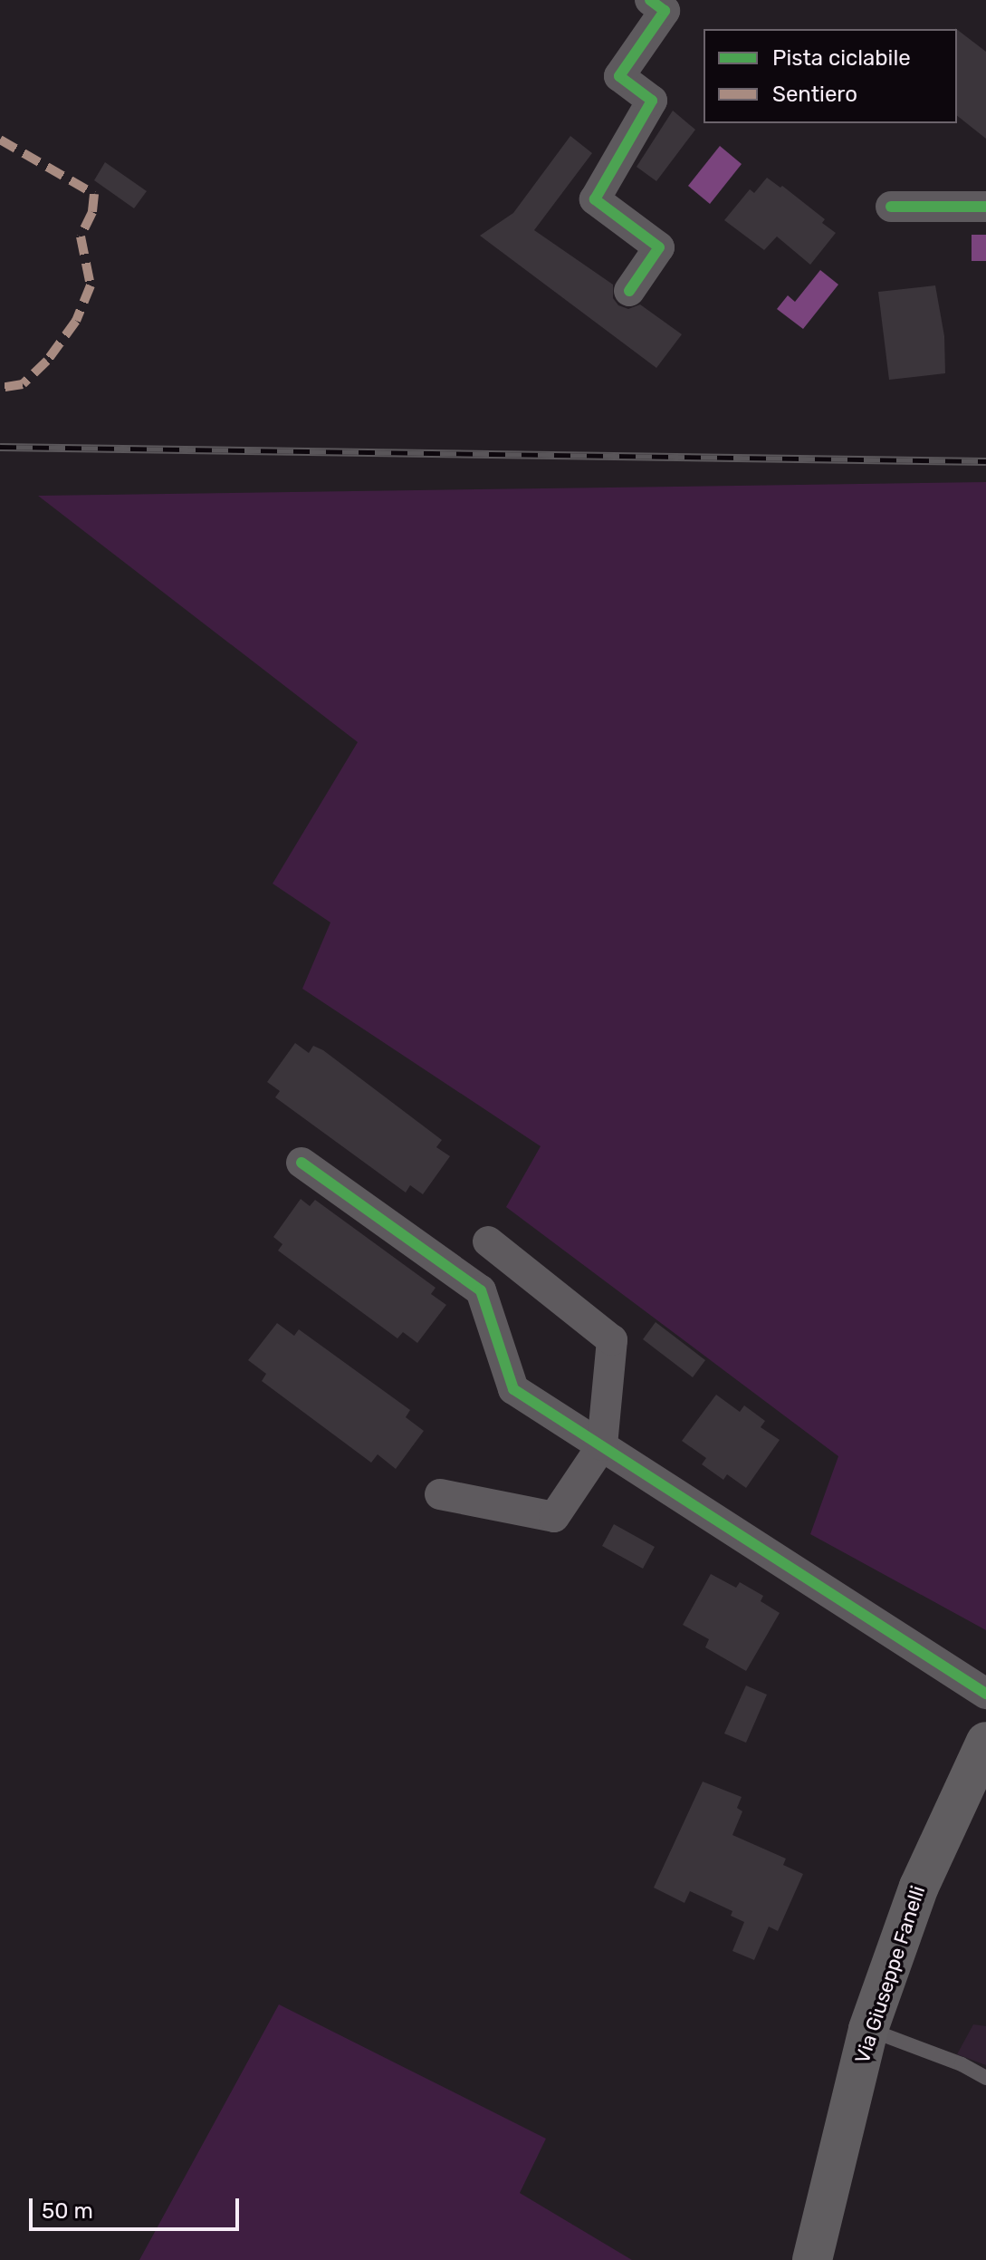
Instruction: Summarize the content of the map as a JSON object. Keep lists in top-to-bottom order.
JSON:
{
  "streets": {
    "main road": ["Via Giuseppe Fanelli"]
  },
  "legend": ["Pista ciclabile", "Sentiero"],
  "scale_bar": "50 m"
}
